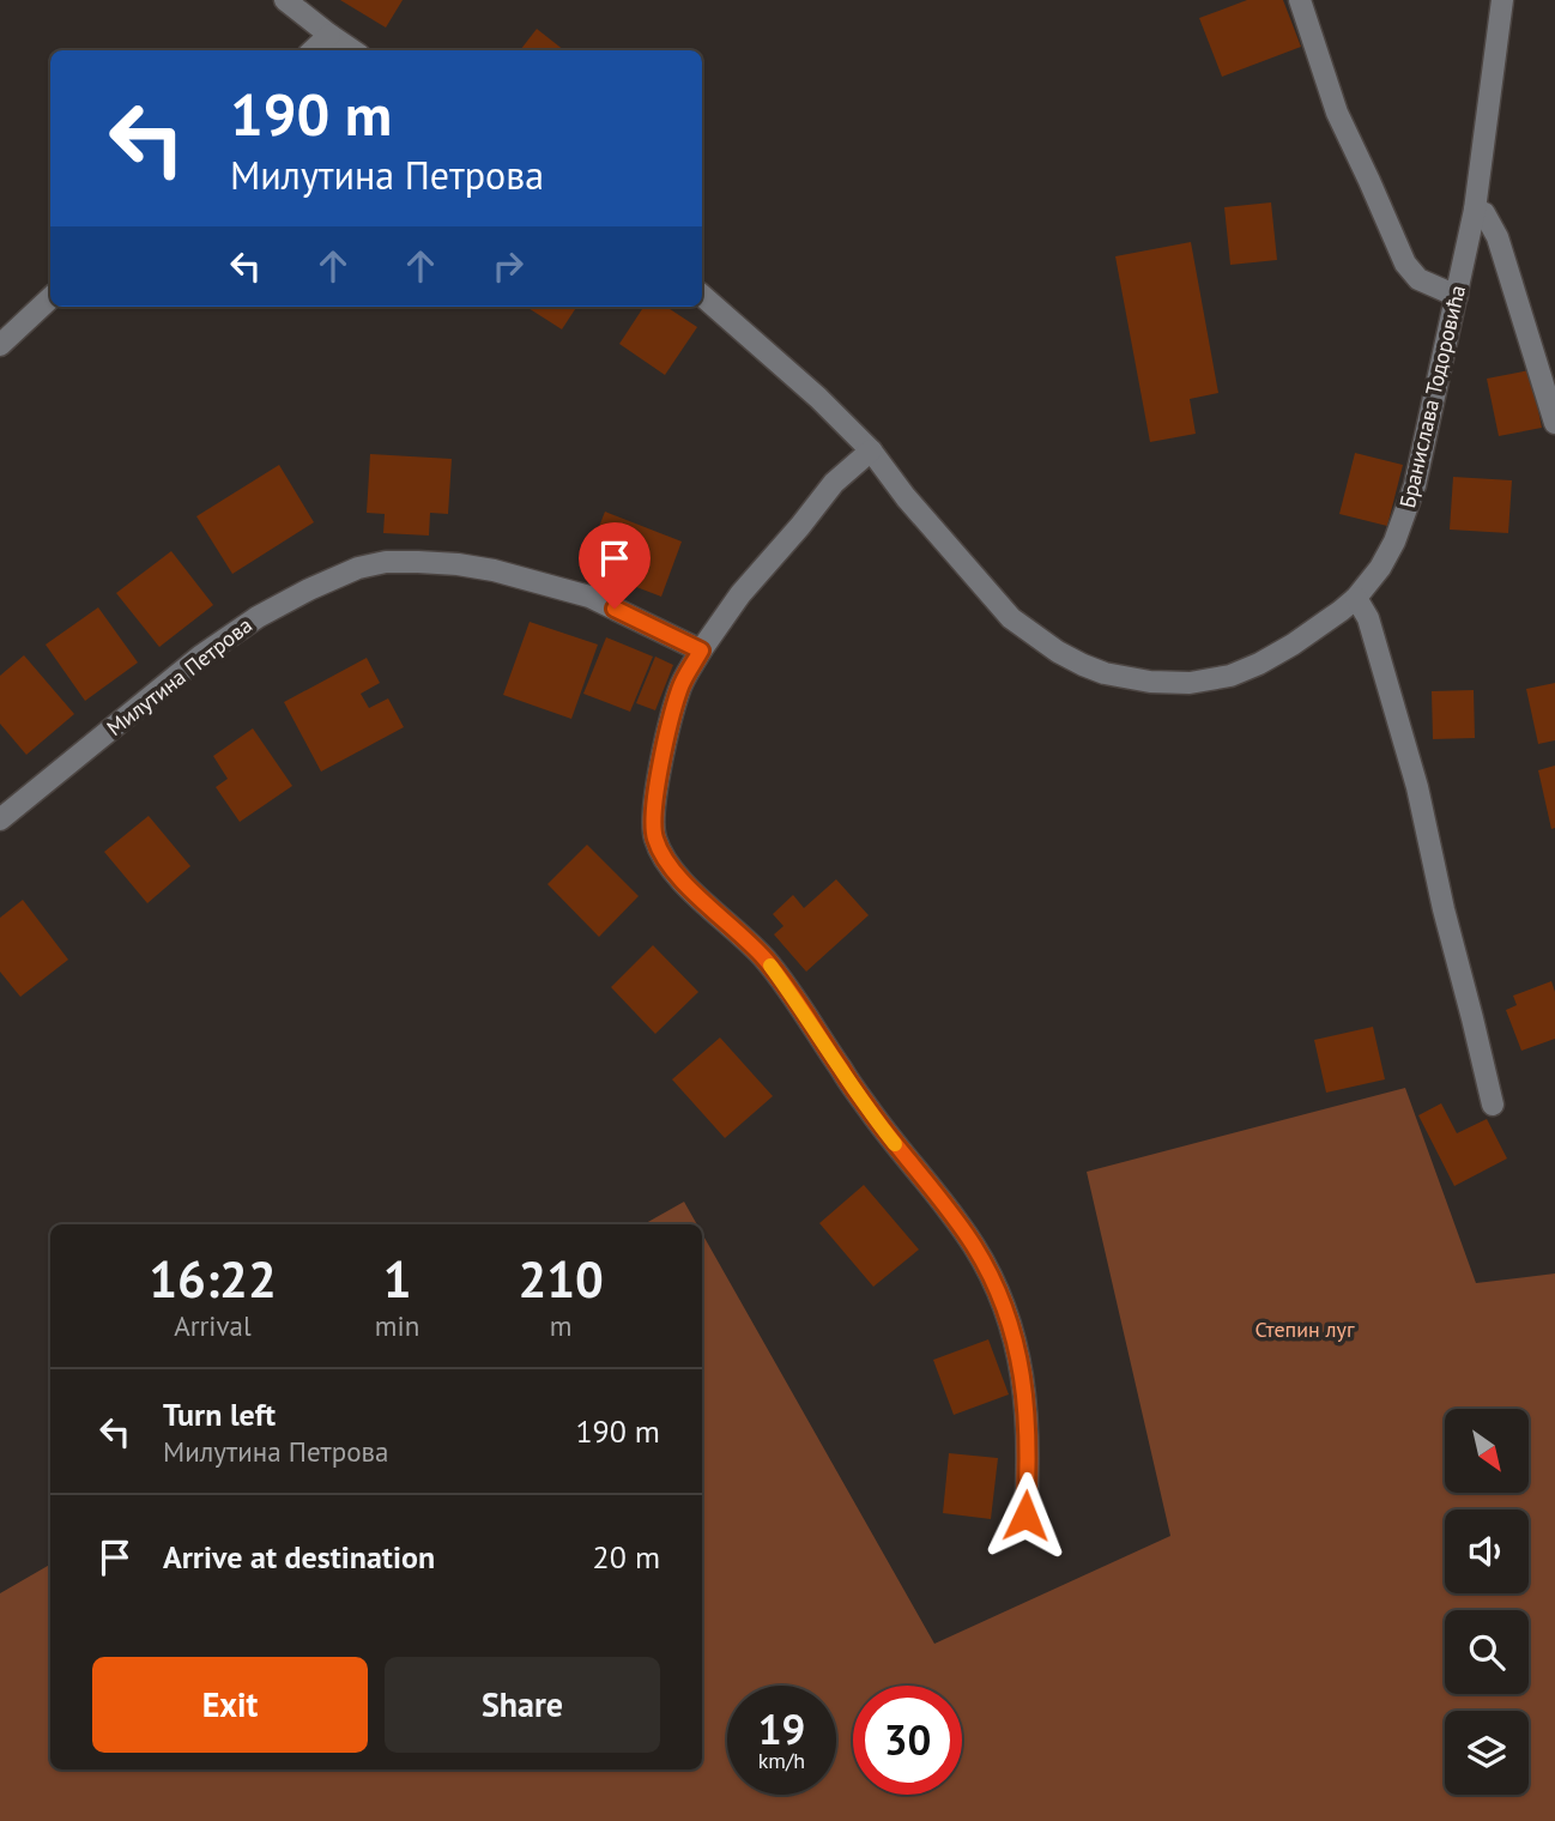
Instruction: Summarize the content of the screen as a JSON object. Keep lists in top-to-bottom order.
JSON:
{
  "streets": {
    "street": ["Бранислава Тодоровића", "Милутина Петрова"]
  },
  "parks": ["Степин луг"],
  "north": "bottom right",
  "page": {
    "turn": ["190 m", "Милутина Петрова"],
    "eta": [
      "16:22",
      "Arrival",
      "1",
      "min",
      "210",
      "m"
    ],
    "list": [
      {
        "name": "Turn left",
        "note": "Милутина Петрова",
        "value": "190 m"
      },
      {
        "name": "Arrive at destination",
        "value": "20 m"
      }
    ],
    "buttons": ["Exit", "Share"],
    "speed": "19 km/h",
    "limit": "30"
  }
}
